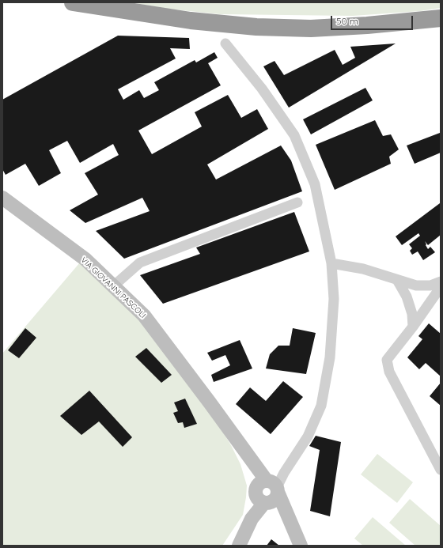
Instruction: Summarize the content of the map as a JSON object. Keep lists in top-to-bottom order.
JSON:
{
  "streets": {
    "street": ["VIA GIOVANNI PASCOLI"]
  },
  "scale_bar": "50 m"
}
